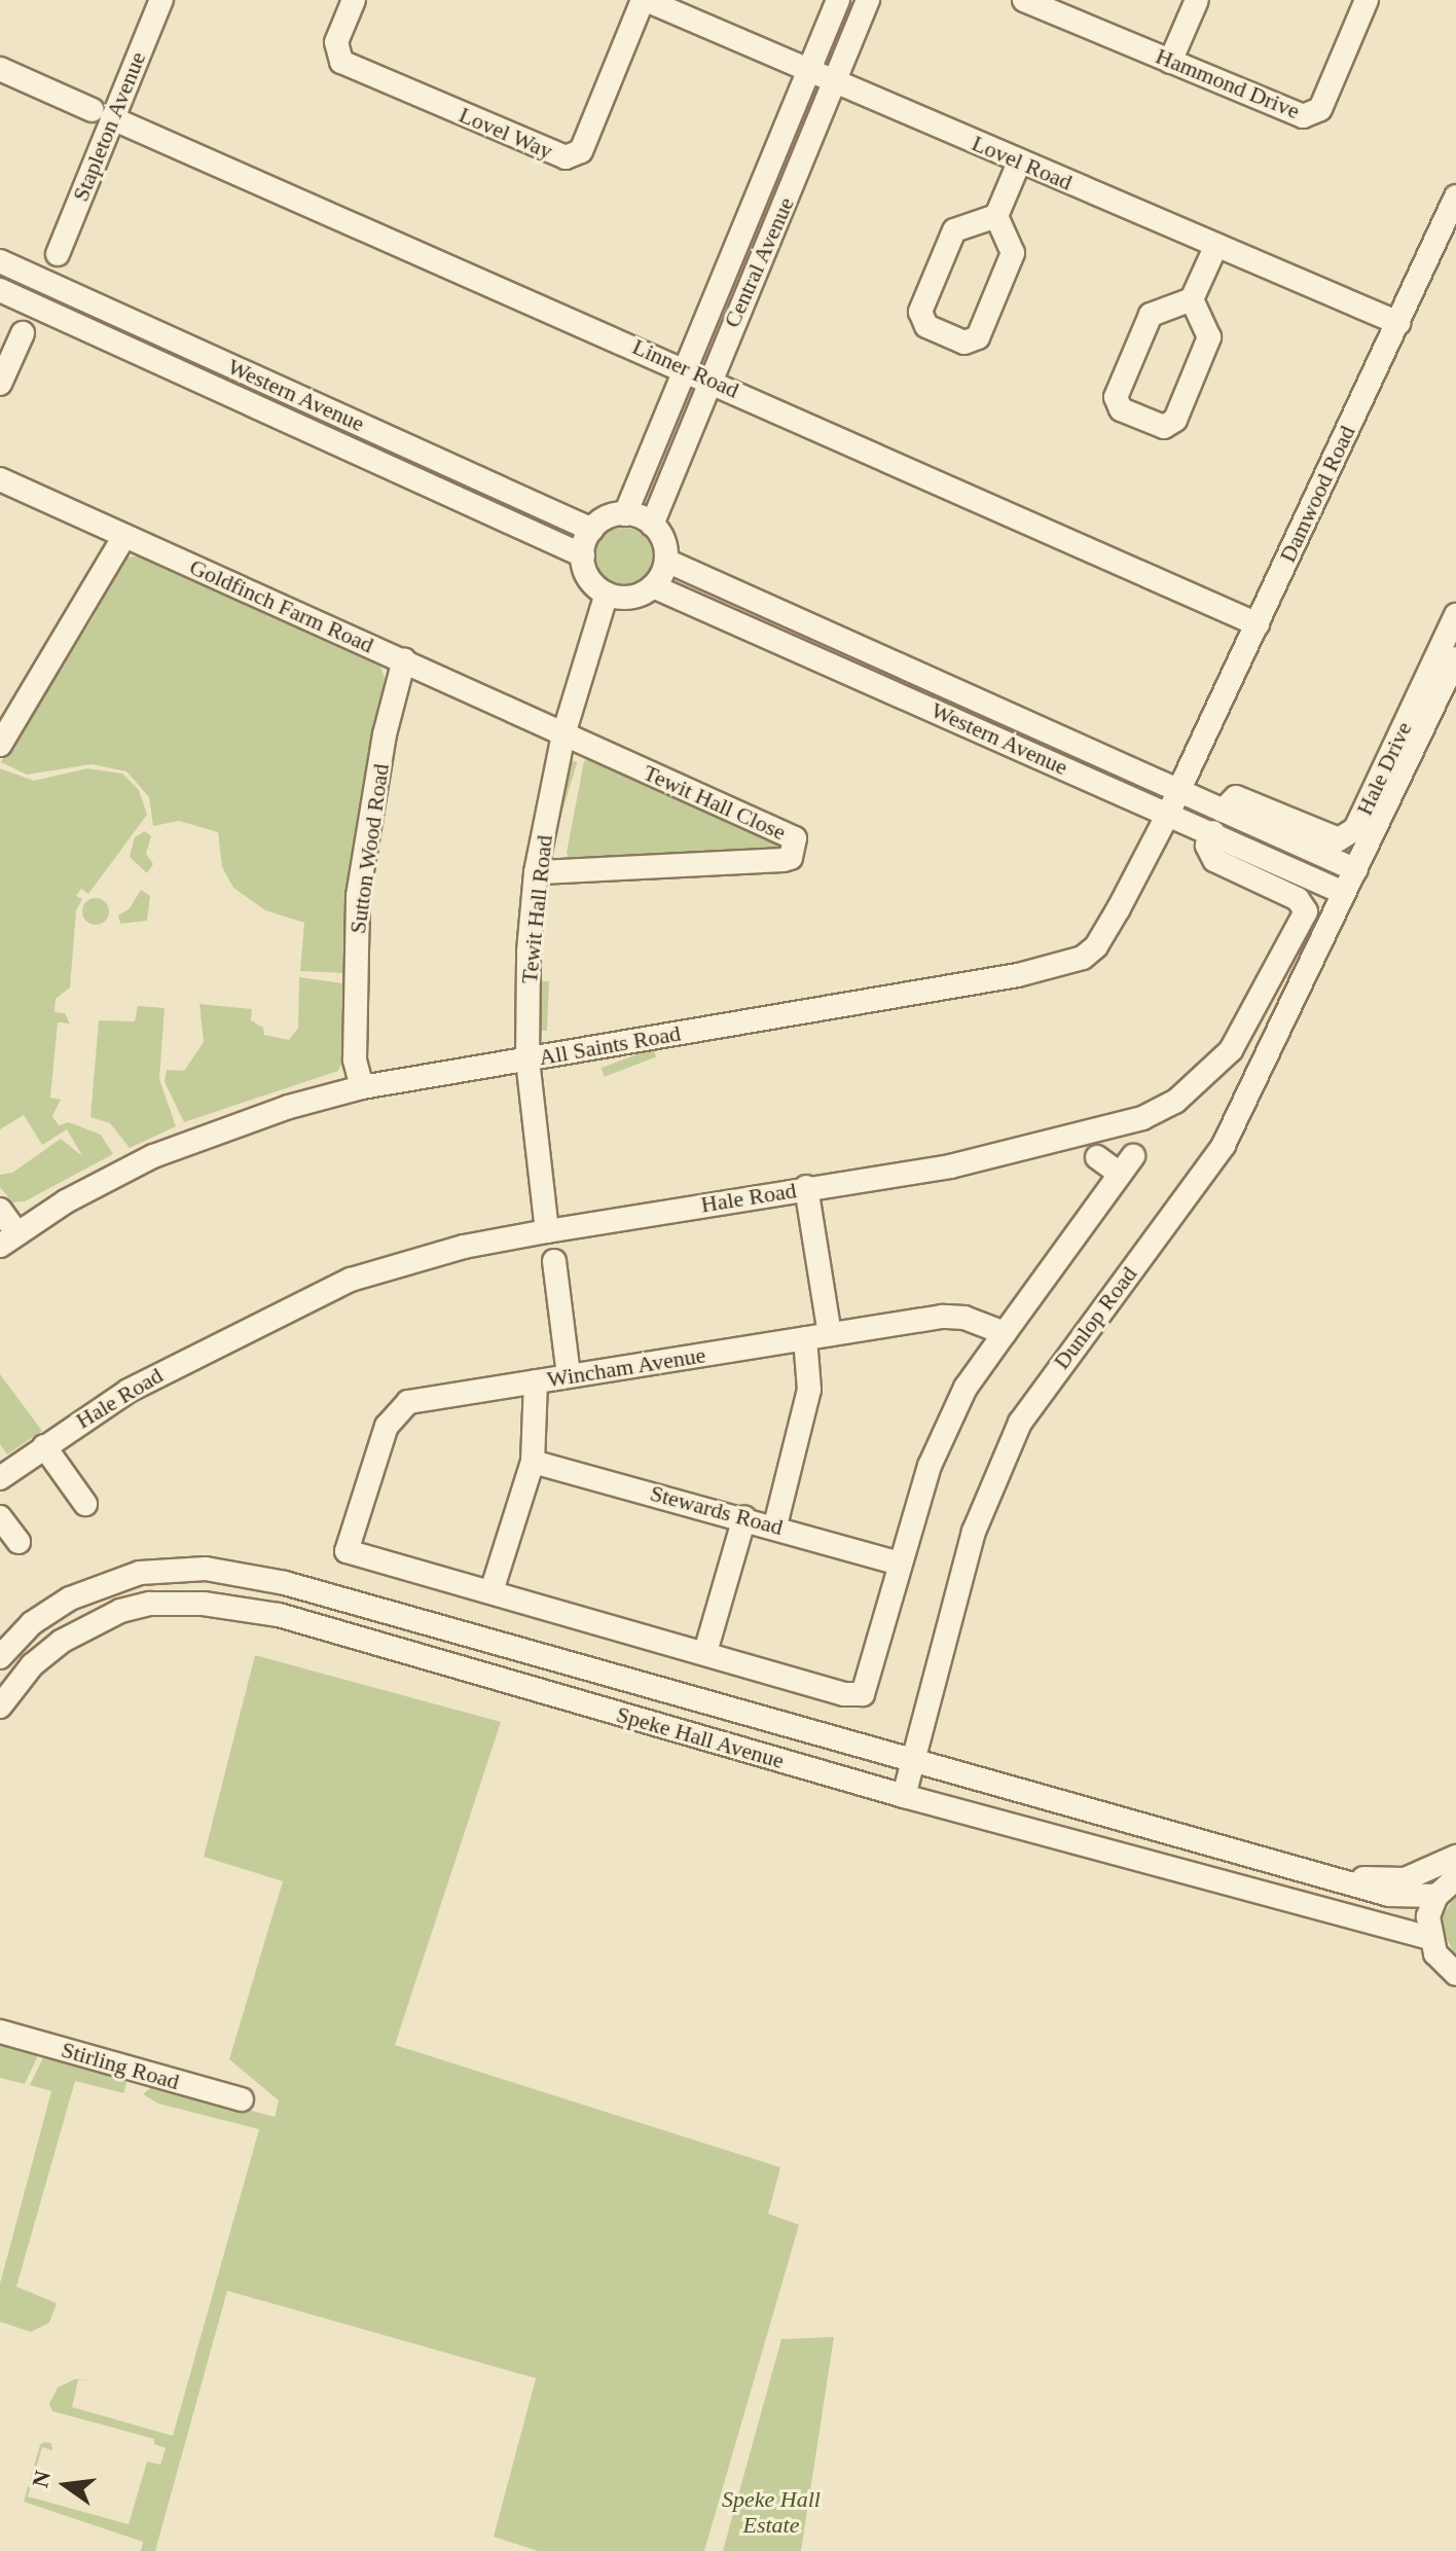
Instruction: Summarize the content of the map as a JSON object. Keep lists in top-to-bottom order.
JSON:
{
  "streets": {
    "street": [
      "Hammond Drive",
      "Stapleton Avenue",
      "Lovel Way",
      "Lovel Road",
      "Central Avenue",
      "Linner Road",
      "Western Avenue",
      "Damwood Road",
      "Goldfinch Farm Road",
      "Hale Drive",
      "Tewit Hall Close",
      "Sutton Wood Road",
      "Tewit Hall Road",
      "All Saints Road",
      "Hale Road",
      "Dunlop Road",
      "Wincham Avenue",
      "Stewards Road",
      "Speke Hall Avenue",
      "Stirling Road"
    ]
  },
  "crossings": [
    ["Stapleton Avenue", "Linner Road"],
    ["Lovel Way", "Lovel Road"],
    ["Lovel Road", "Central Avenue"],
    ["Lovel Road", "Damwood Road"],
    ["Central Avenue", "Linner Road"],
    ["Central Avenue", "Western Avenue"],
    ["Central Avenue", "Tewit Hall Road"],
    ["Linner Road", "Damwood Road"],
    ["Western Avenue", "Damwood Road"],
    ["Western Avenue", "Hale Drive"],
    ["Western Avenue", "Tewit Hall Road"],
    ["Western Avenue", "All Saints Road"],
    ["Western Avenue", "Hale Road"],
    ["Western Avenue", "Dunlop Road"],
    ["Damwood Road", "All Saints Road"],
    ["Goldfinch Farm Road", "Tewit Hall Close"],
    ["Goldfinch Farm Road", "Sutton Wood Road"],
    ["Goldfinch Farm Road", "Tewit Hall Road"],
    ["Hale Drive", "Hale Road"],
    ["Tewit Hall Close", "Tewit Hall Road"],
    ["Sutton Wood Road", "All Saints Road"],
    ["Tewit Hall Road", "All Saints Road"],
    ["Tewit Hall Road", "Hale Road"],
    ["Dunlop Road", "Speke Hall Avenue"]
  ],
  "parks": ["Speke Hall Estate"],
  "north": "left"
}
